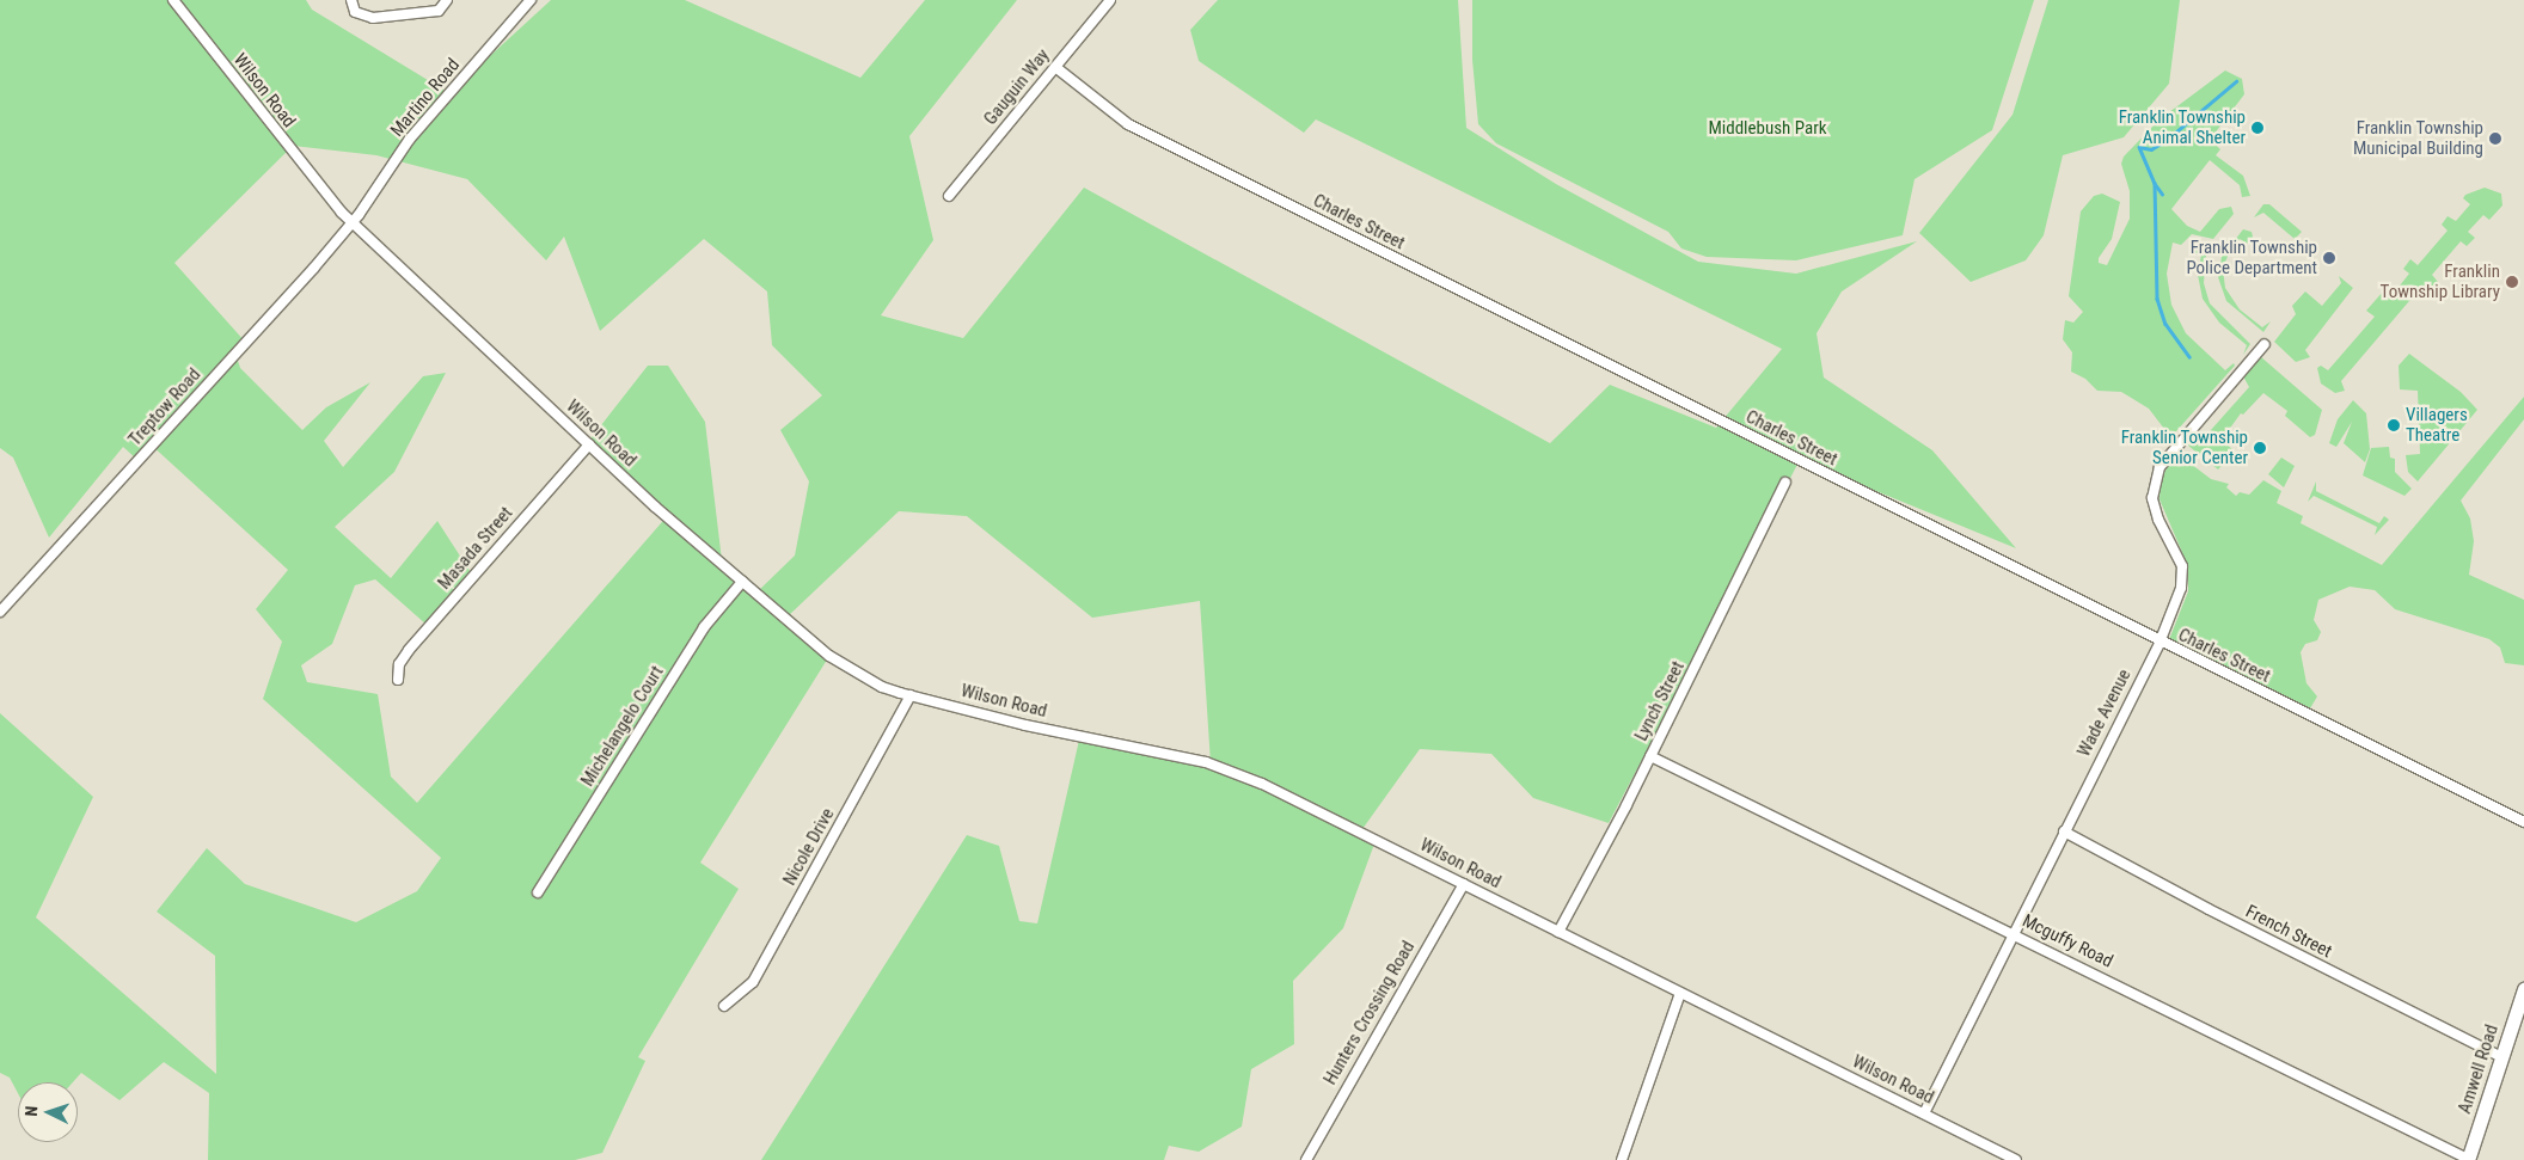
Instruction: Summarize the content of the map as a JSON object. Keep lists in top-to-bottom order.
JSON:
{
  "streets": {
    "main road": ["Amwell Road"],
    "street": [
      "Gauguin Way",
      "Wilson Road",
      "Martino Road",
      "Charles Street",
      "Treptow Road",
      "Masada Street",
      "Lynch Street",
      "Wade Avenue",
      "Michelangelo Court",
      "Nicole Drive",
      "French Street",
      "Mcguffy Road",
      "Hunters Crossing Road"
    ]
  },
  "crossings": [
    ["Gauguin Way", "Charles Street"],
    ["Wilson Road", "Martino Road"],
    ["Wilson Road", "Treptow Road"],
    ["Wilson Road", "Masada Street"],
    ["Wilson Road", "Lynch Street"],
    ["Wilson Road", "Wade Avenue"],
    ["Wilson Road", "Michelangelo Court"],
    ["Wilson Road", "Nicole Drive"],
    ["Wilson Road", "Hunters Crossing Road"],
    ["Martino Road", "Treptow Road"],
    ["Charles Street", "Wade Avenue"],
    ["Lynch Street", "Mcguffy Road"],
    ["Wade Avenue", "French Street"],
    ["Wade Avenue", "Mcguffy Road"],
    ["French Street", "Amwell Road"],
    ["Mcguffy Road", "Amwell Road"]
  ],
  "parks": ["Middlebush Park"],
  "places": [
    "Franklin Township Animal Shelter",
    "Franklin Township Municipal Building",
    "Franklin Township Police Department",
    "Franklin Township Library",
    "Villagers Theatre",
    "Franklin Township Senior Center"
  ],
  "north": "left"
}
